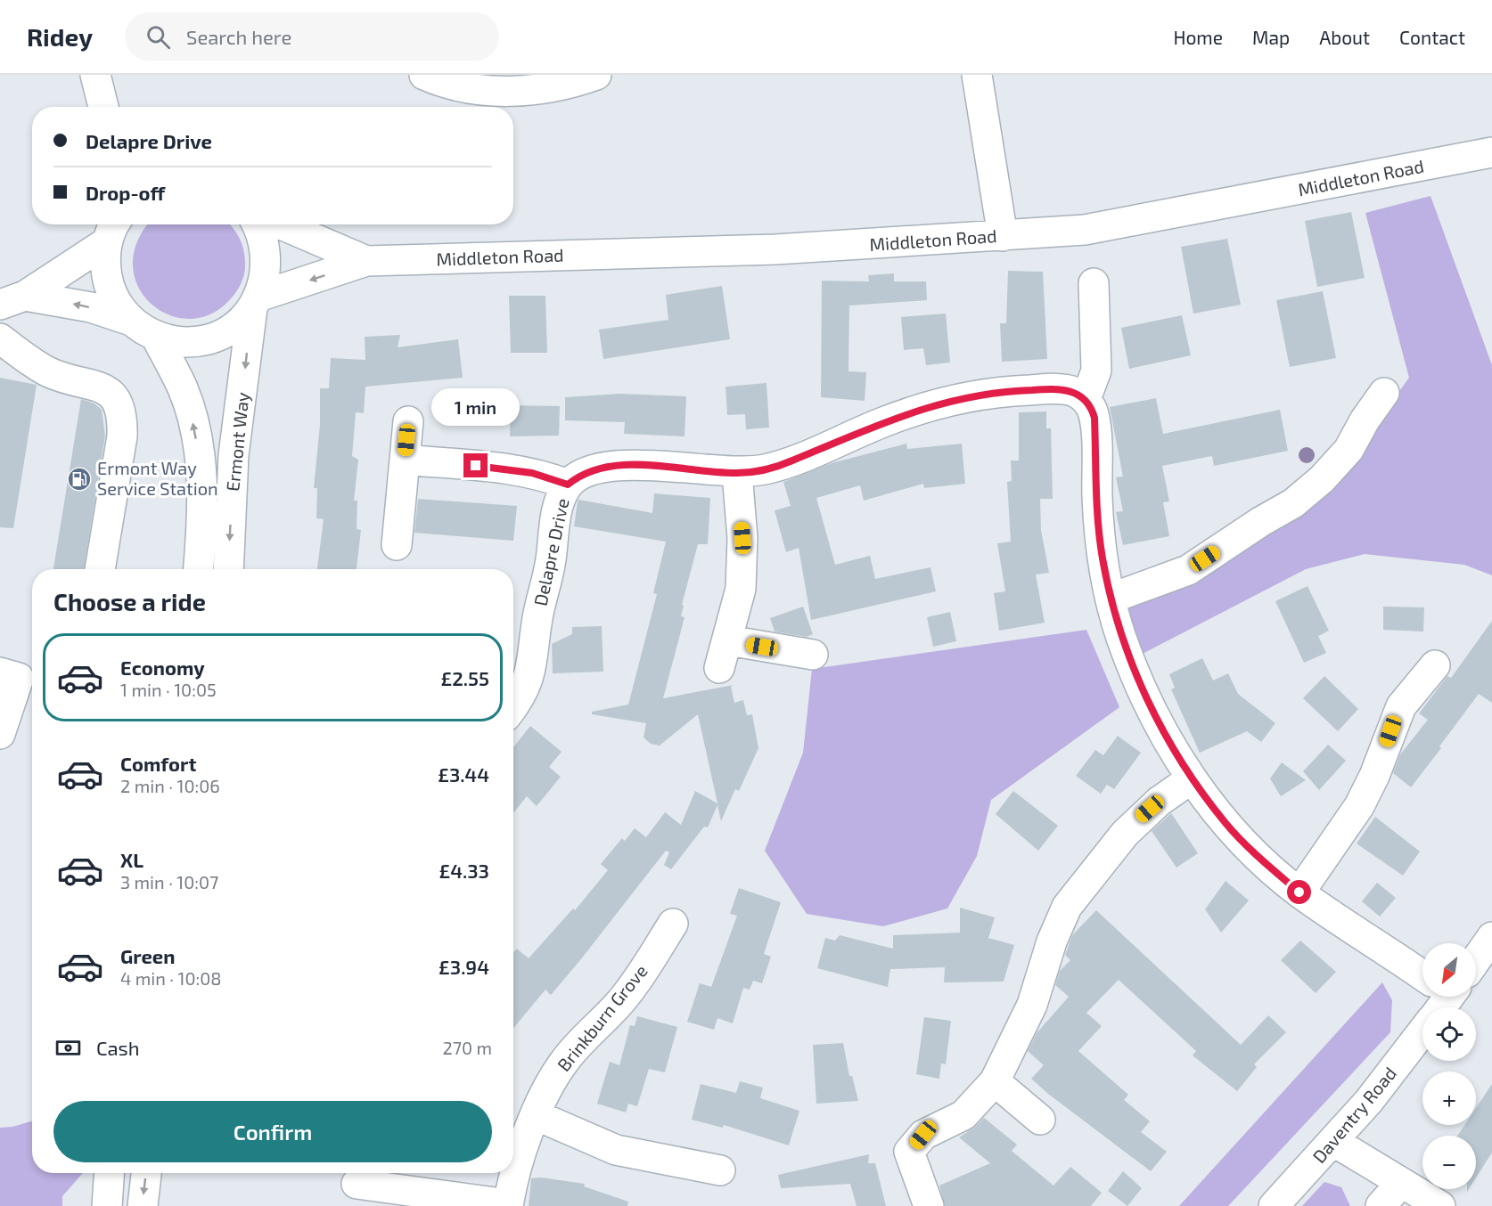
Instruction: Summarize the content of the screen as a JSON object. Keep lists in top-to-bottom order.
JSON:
{
  "streets": {
    "street": [
      "Middleton Road",
      "Ermont Way",
      "Delapre Drive",
      "Brinkburn Grove",
      "Daventry Road"
    ]
  },
  "crossings": [
    ["Middleton Road", "Ermont Way"]
  ],
  "places": {
    "fuel station": ["Ermont Way Service Station"]
  },
  "north": "bottom left",
  "page": {
    "header": "Ridey",
    "search": "Search here",
    "nav": [
      "Home",
      "Map",
      "About",
      "Contact"
    ],
    "banner": ["Delapre Drive", "Drop-off"],
    "bubble": "1 min",
    "heading": "Choose a ride",
    "list": [
      {
        "name": "Economy",
        "note": "1 min · 10:05",
        "value": "£2.55"
      },
      {
        "name": "Comfort",
        "note": "2 min · 10:06",
        "value": "£3.44"
      },
      {
        "name": "XL",
        "note": "3 min · 10:07",
        "value": "£4.33"
      },
      {
        "name": "Green",
        "note": "4 min · 10:08",
        "value": "£3.94"
      }
    ],
    "map_buttons": ["+", "−"],
    "pay": ["Cash", "270 m"],
    "buttons": "Confirm"
  }
}
